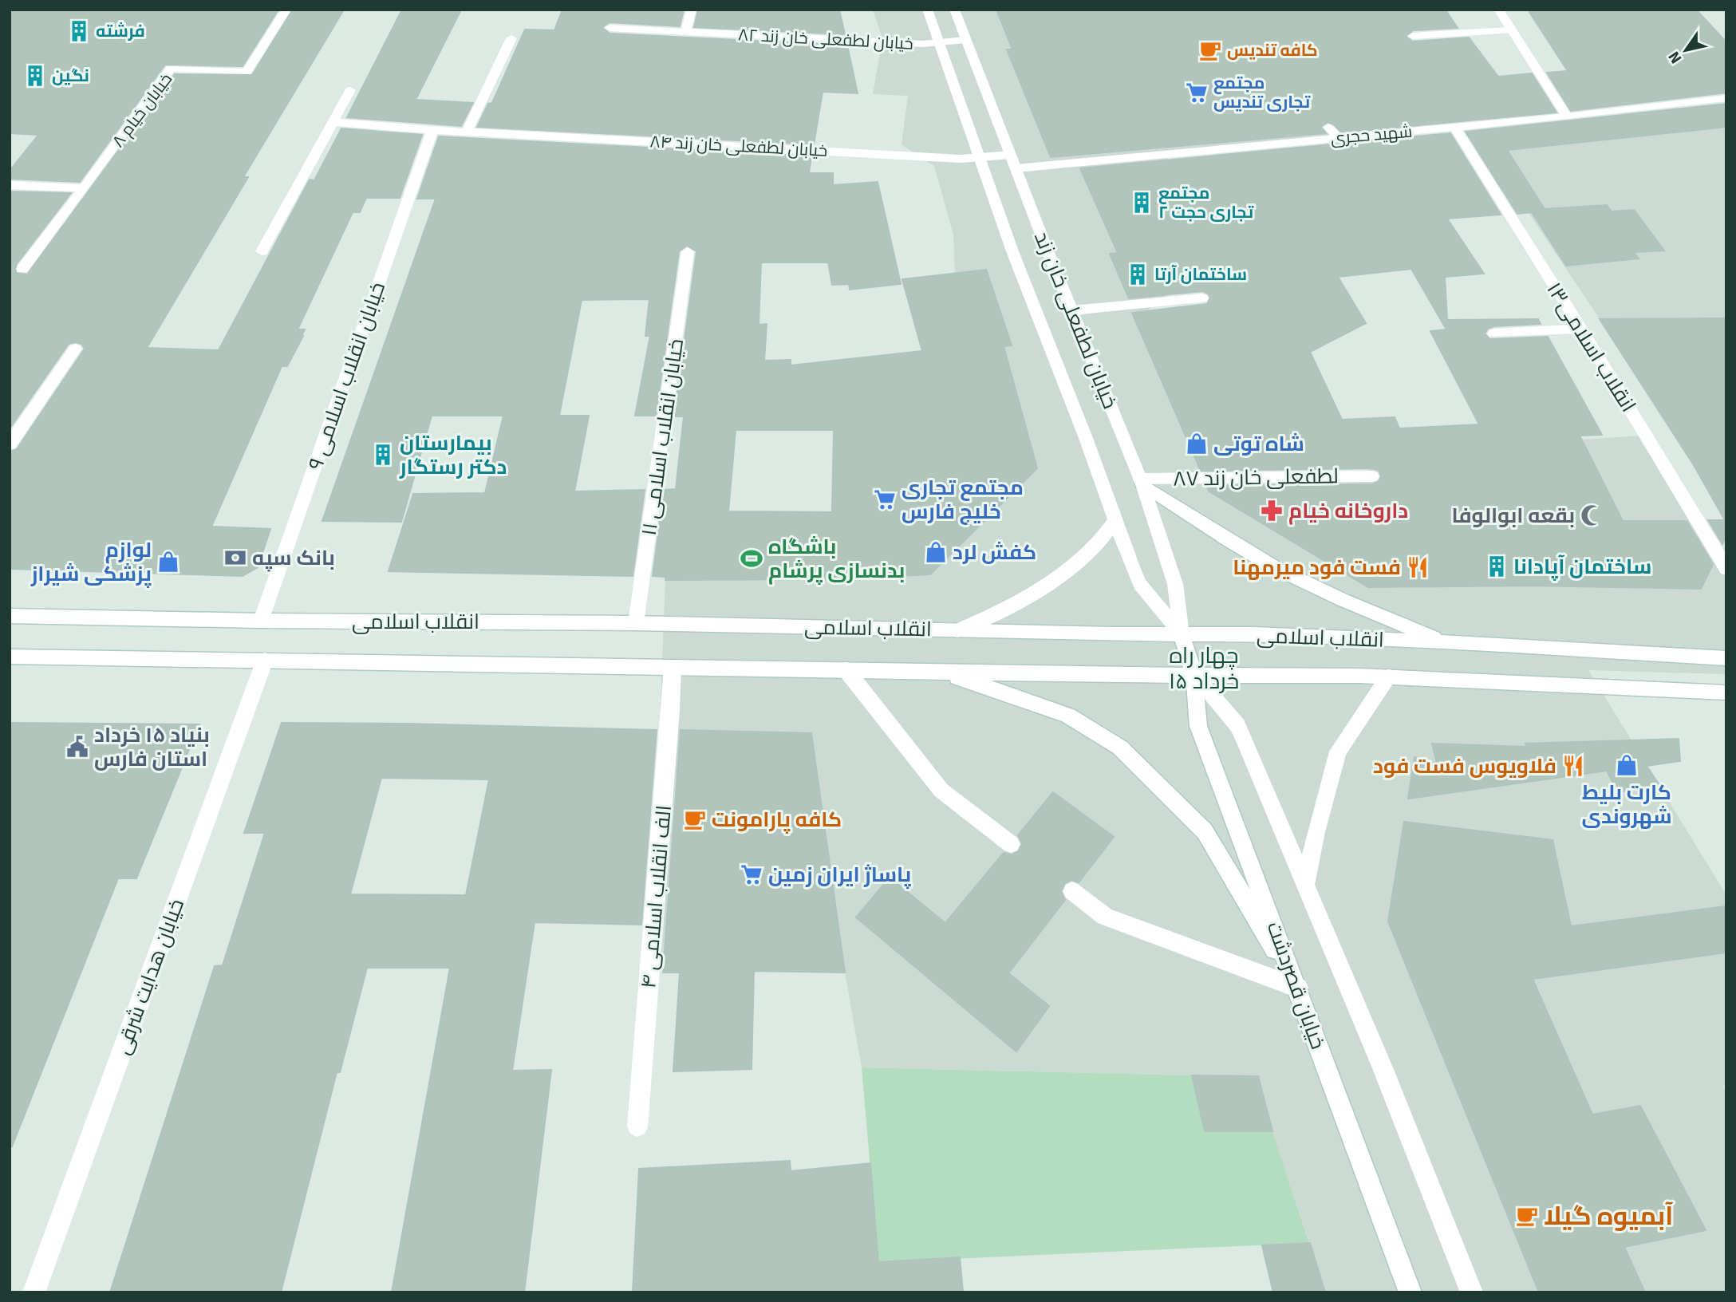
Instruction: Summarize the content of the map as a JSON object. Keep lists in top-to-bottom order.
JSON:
{
  "streets": {
    "street": [
      "خیابان لطفعلی خان زند ۸۲",
      "خیابان خیام ۸",
      "شهید حجری",
      "خیابان لطفعلی خان زند ۸۴",
      "خیابان لطفعلی خان زند",
      "انقلاب اسلامی۱۳",
      "خیابان انقلاب اسلامی ۹",
      "خیابان انقلاب اسلامی ۱۱",
      "لطفعلی خان زند ۸۷",
      "انقلاب اسلامی",
      "۴ الف انقلاب اسلامی",
      "خیابان هدایت شرقی",
      "خیابان قصردشت"
    ]
  },
  "crossings": [
    ["خیابان لطفعلی خان زند ۸۲", "خیابان لطفعلی خان زند"],
    ["شهید حجری", "خیابان لطفعلی خان زند"],
    ["شهید حجری", "انقلاب اسلامی۱۳"],
    ["خیابان لطفعلی خان زند ۸۴", "خیابان لطفعلی خان زند"],
    ["خیابان لطفعلی خان زند ۸۴", "خیابان انقلاب اسلامی ۹"],
    ["خیابان لطفعلی خان زند", "لطفعلی خان زند ۸۷"],
    ["خیابان لطفعلی خان زند", "انقلاب اسلامی"],
    ["خیابان انقلاب اسلامی ۹", "انقلاب اسلامی"],
    ["خیابان انقلاب اسلامی ۱۱", "انقلاب اسلامی"],
    ["انقلاب اسلامی", "۴ الف انقلاب اسلامی"],
    ["انقلاب اسلامی", "خیابان هدایت شرقی"],
    ["انقلاب اسلامی", "خیابان قصردشت"]
  ],
  "districts": ["چهار راه ۱۵ خرداد"],
  "places": {
    "building": [
      "فرشته",
      "نگین",
      "مجتمع تجاری حجت ۲",
      "ساختمان آرتا",
      "بیمارستان دکتر رستگار",
      "ساختمان آپادانا"
    ],
    "cafe": ["کافه تندیس", "کافه پارامونت", "آبمیوه گیلا"],
    "supermarket": ["مجتمع تجاری تندیس", "مجتمع تجاری خلیج فارس", "پاساژ ایران زمین"],
    "shop": [
      "شاه توتی",
      "کفش لرد",
      "لوازم پزشکی شیراز",
      "کارت بلیط شهروندی"
    ],
    "pharmacy": ["داروخانه خیام"],
    "mosque": ["بقعه ابوالوفا"],
    "bank": ["بانک سپه"],
    "sports": ["باشگاه بدنسازی پرشام"],
    "restaurant": ["فست فود میرمهنا", "فلاویوس فست فود"],
    "public building": ["بنیاد ۱۵ خرداد استان فارس"]
  },
  "north": "bottom left"
}
